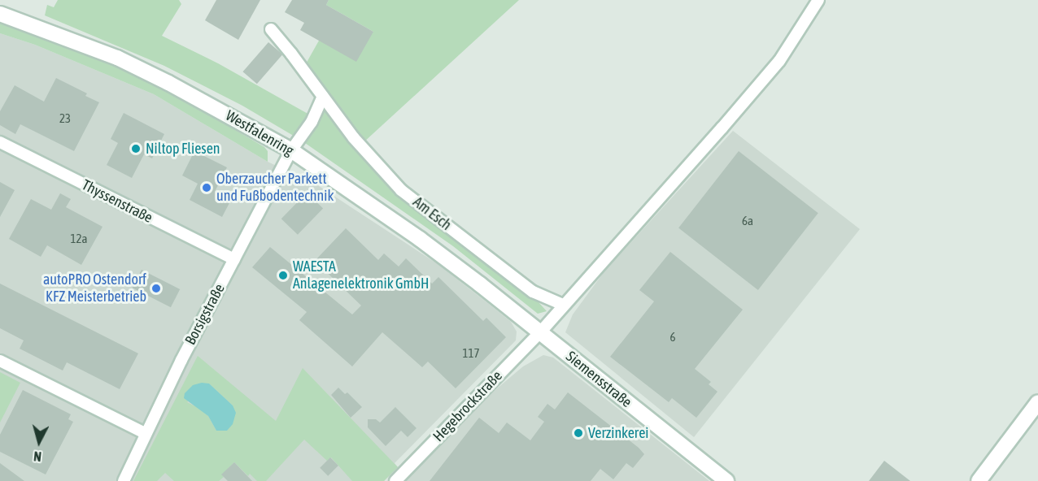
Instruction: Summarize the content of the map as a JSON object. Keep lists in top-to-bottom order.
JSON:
{
  "streets": {
    "street": [
      "Westfalenring",
      "Thyssenstraße",
      "Am Esch",
      "Borsigstraße",
      "Siemensstraße",
      "Hegebrockstraße"
    ]
  },
  "crossings": [
    ["Westfalenring", "Borsigstraße"],
    ["Westfalenring", "Siemensstraße"],
    ["Westfalenring", "Hegebrockstraße"],
    ["Thyssenstraße", "Borsigstraße"],
    ["Am Esch", "Hegebrockstraße"],
    ["Siemensstraße", "Hegebrockstraße"]
  ],
  "places": [
    "Niltop Fliesen",
    "Oberzaucher Parkett und Fußbodentechnik",
    "WAESTA Anlagenelektronik GmbH",
    "autoPRO Ostendorf KFZ Meisterbetrieb",
    "Verzinkerei"
  ],
  "house_numbers": [
    "23",
    "6a",
    "12a",
    "6",
    "117"
  ],
  "north": "bottom"
}
